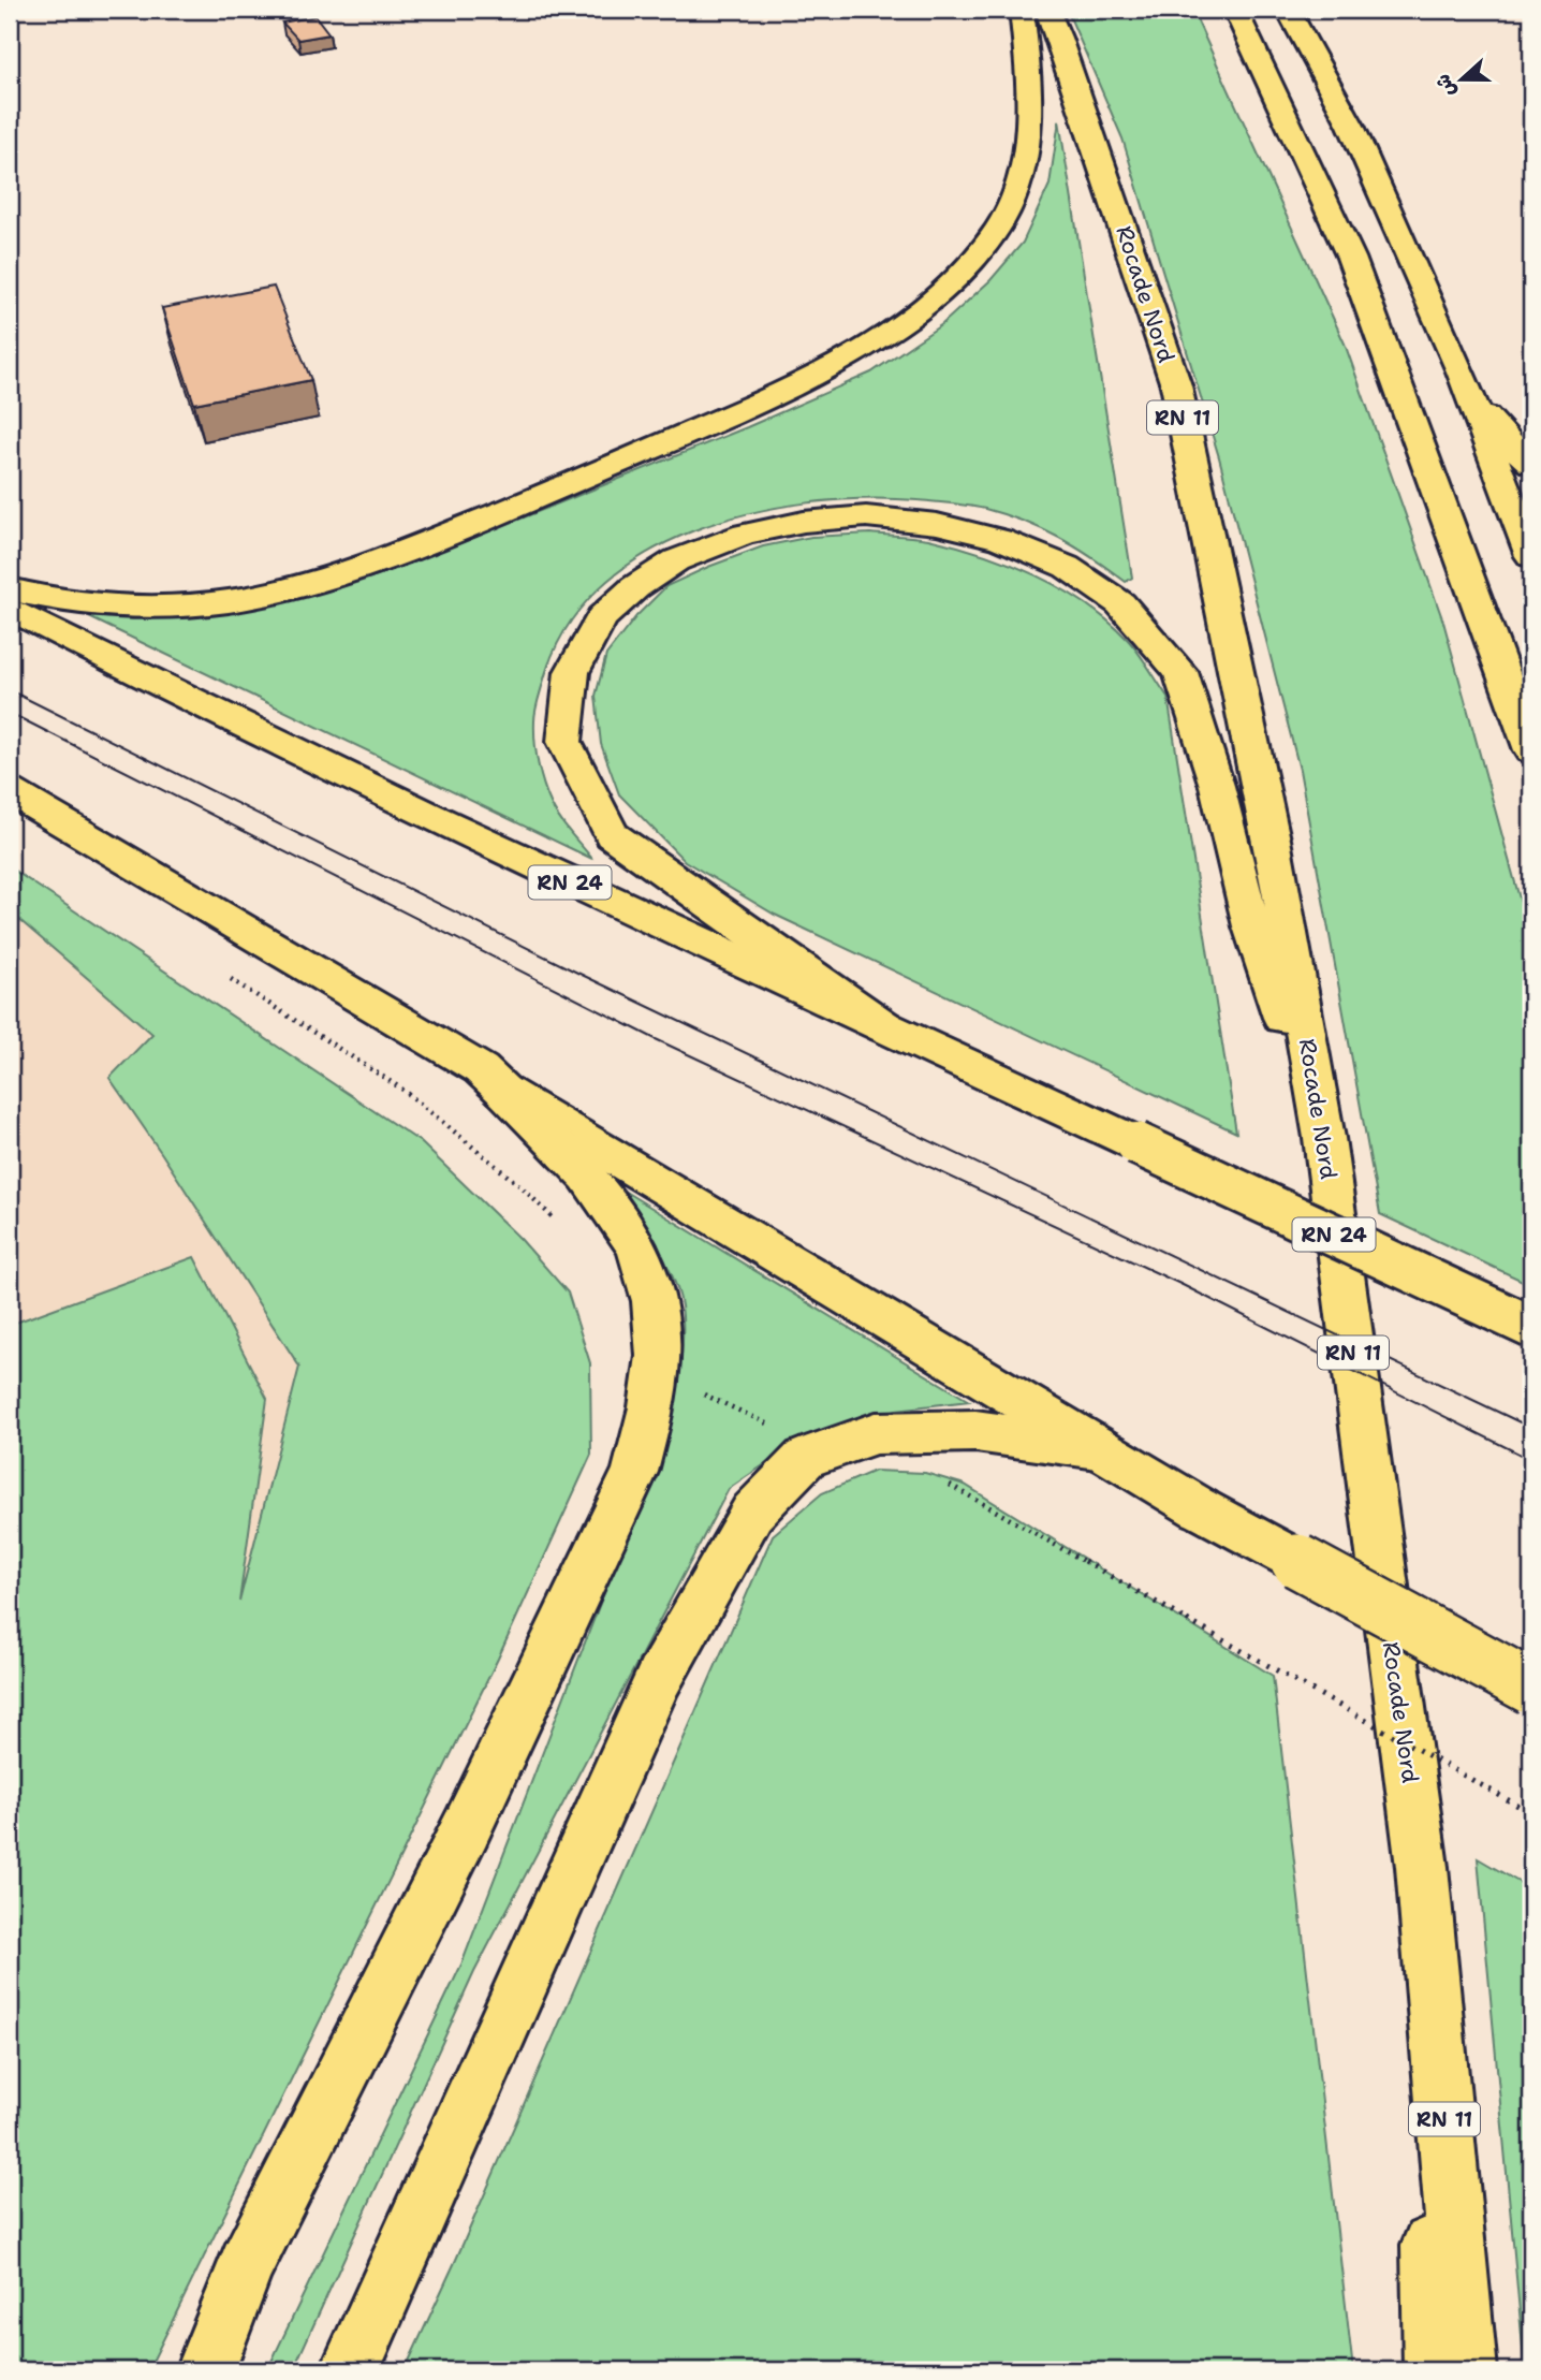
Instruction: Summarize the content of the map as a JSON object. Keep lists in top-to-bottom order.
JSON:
{
  "streets": {
    "main road": ["Rocade Nord", "RN 11", "RN 24"]
  },
  "north": "left"
}
